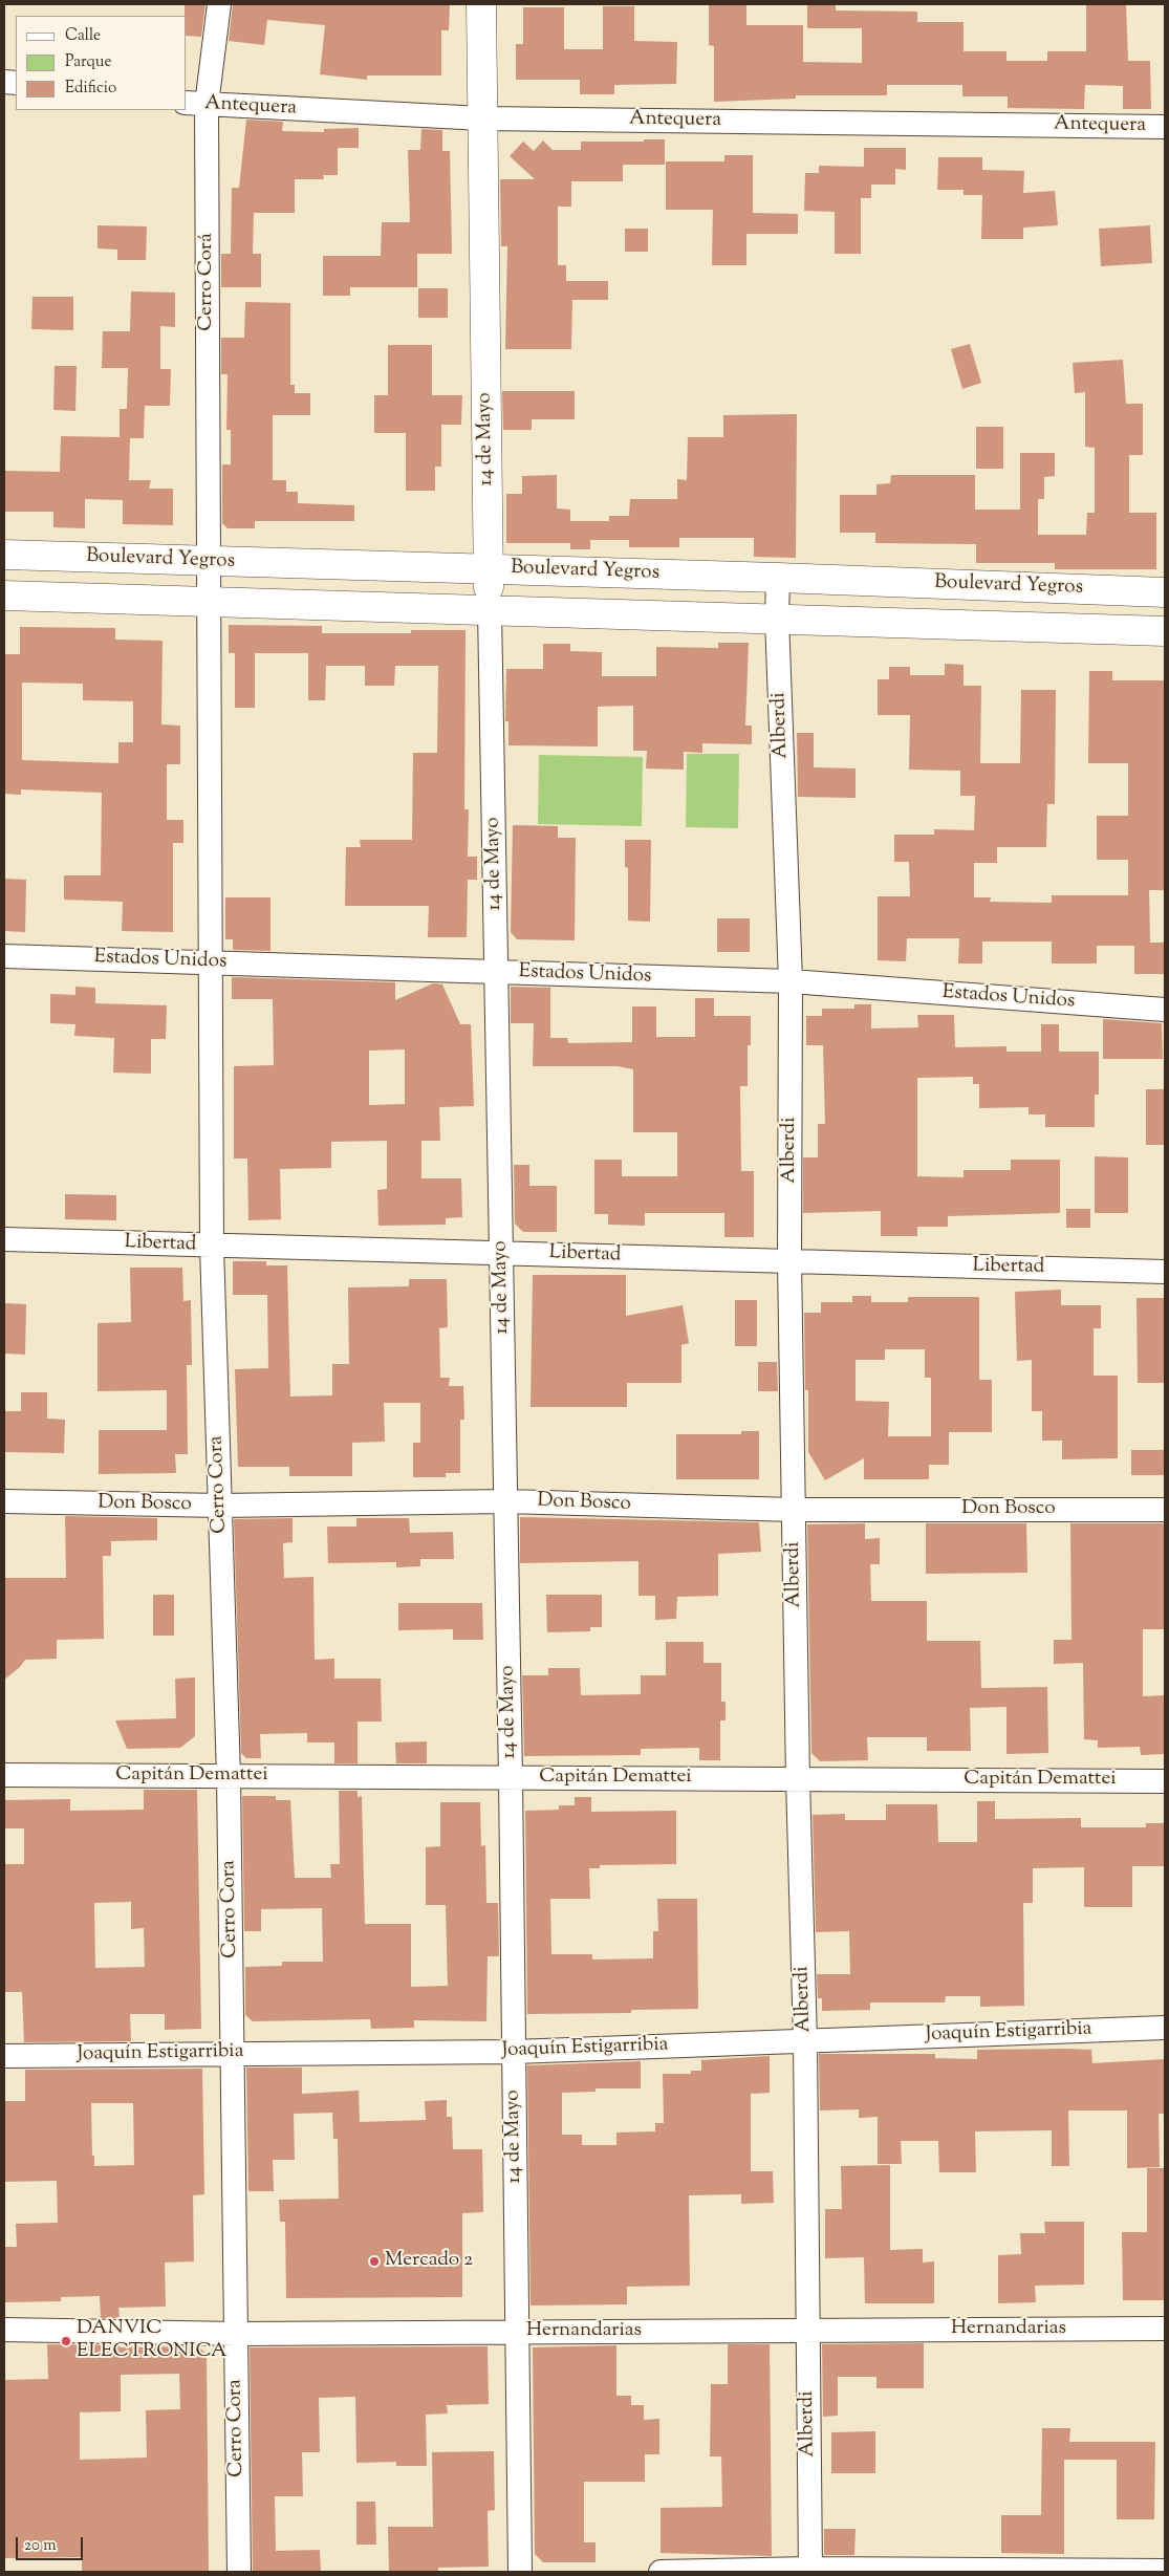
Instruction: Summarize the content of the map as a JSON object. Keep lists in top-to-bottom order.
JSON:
{
  "streets": {
    "main road": ["14 de Mayo", "Boulevard Yegros"],
    "street": [
      "Antequera",
      "Cerro Corá",
      "Alberdi",
      "Estados Unidos",
      "Libertad",
      "Cerro Cora",
      "Don Bosco",
      "Capitán Demattei",
      "Joaquín Estigarribia",
      "Hernandarias"
    ]
  },
  "crossings": [
    ["Antequera", "Cerro Corá"],
    ["Antequera", "14 de Mayo"],
    ["Cerro Corá", "Boulevard Yegros"],
    ["Cerro Corá", "Estados Unidos"],
    ["Cerro Corá", "Cerro Cora"],
    ["14 de Mayo", "Boulevard Yegros"],
    ["14 de Mayo", "Estados Unidos"],
    ["14 de Mayo", "Libertad"],
    ["14 de Mayo", "Don Bosco"],
    ["14 de Mayo", "Capitán Demattei"],
    ["14 de Mayo", "Joaquín Estigarribia"],
    ["14 de Mayo", "Hernandarias"],
    ["Boulevard Yegros", "Alberdi"],
    ["Alberdi", "Estados Unidos"],
    ["Alberdi", "Libertad"],
    ["Alberdi", "Don Bosco"],
    ["Alberdi", "Capitán Demattei"],
    ["Alberdi", "Joaquín Estigarribia"],
    ["Alberdi", "Hernandarias"],
    ["Estados Unidos", "Cerro Cora"],
    ["Libertad", "Cerro Cora"],
    ["Cerro Cora", "Don Bosco"],
    ["Cerro Cora", "Capitán Demattei"],
    ["Cerro Cora", "Joaquín Estigarribia"],
    ["Cerro Cora", "Hernandarias"]
  ],
  "places": ["Mercado 2", "DANVIC ELECTRONICA"],
  "legend": ["Calle", "Parque", "Edificio"],
  "scale_bar": "20 m"
}
